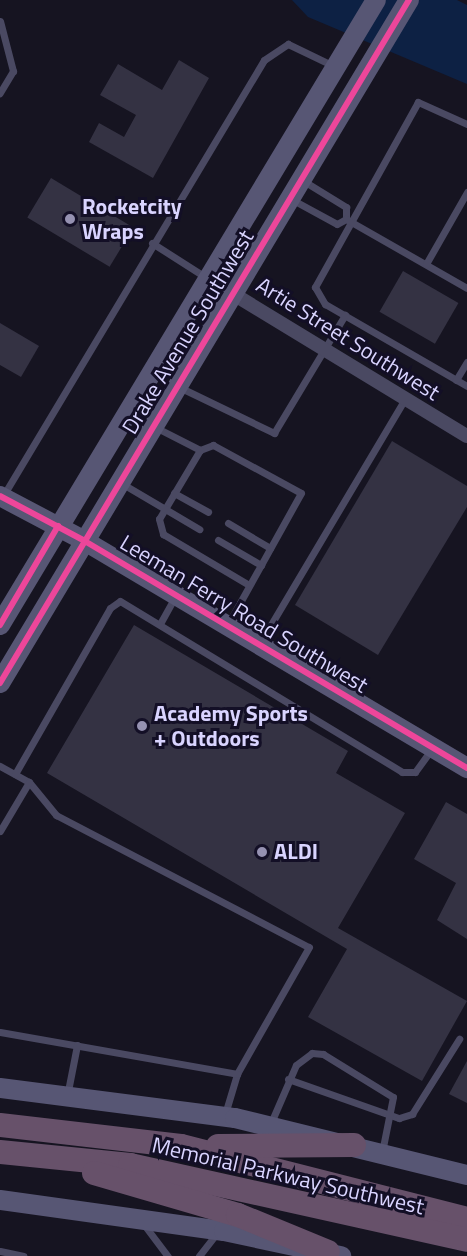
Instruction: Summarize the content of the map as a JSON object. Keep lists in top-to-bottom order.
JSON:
{
  "streets": {
    "highway": ["Memorial Parkway Southwest"],
    "street": ["Drake Avenue Southwest", "Artie Street Southwest", "Leeman Ferry Road Southwest"]
  },
  "crossings": [
    ["Drake Avenue Southwest", "Artie Street Southwest"],
    ["Drake Avenue Southwest", "Leeman Ferry Road Southwest"]
  ],
  "places": ["Rocketcity Wraps", "Academy Sports + Outdoors", "ALDI"]
}
